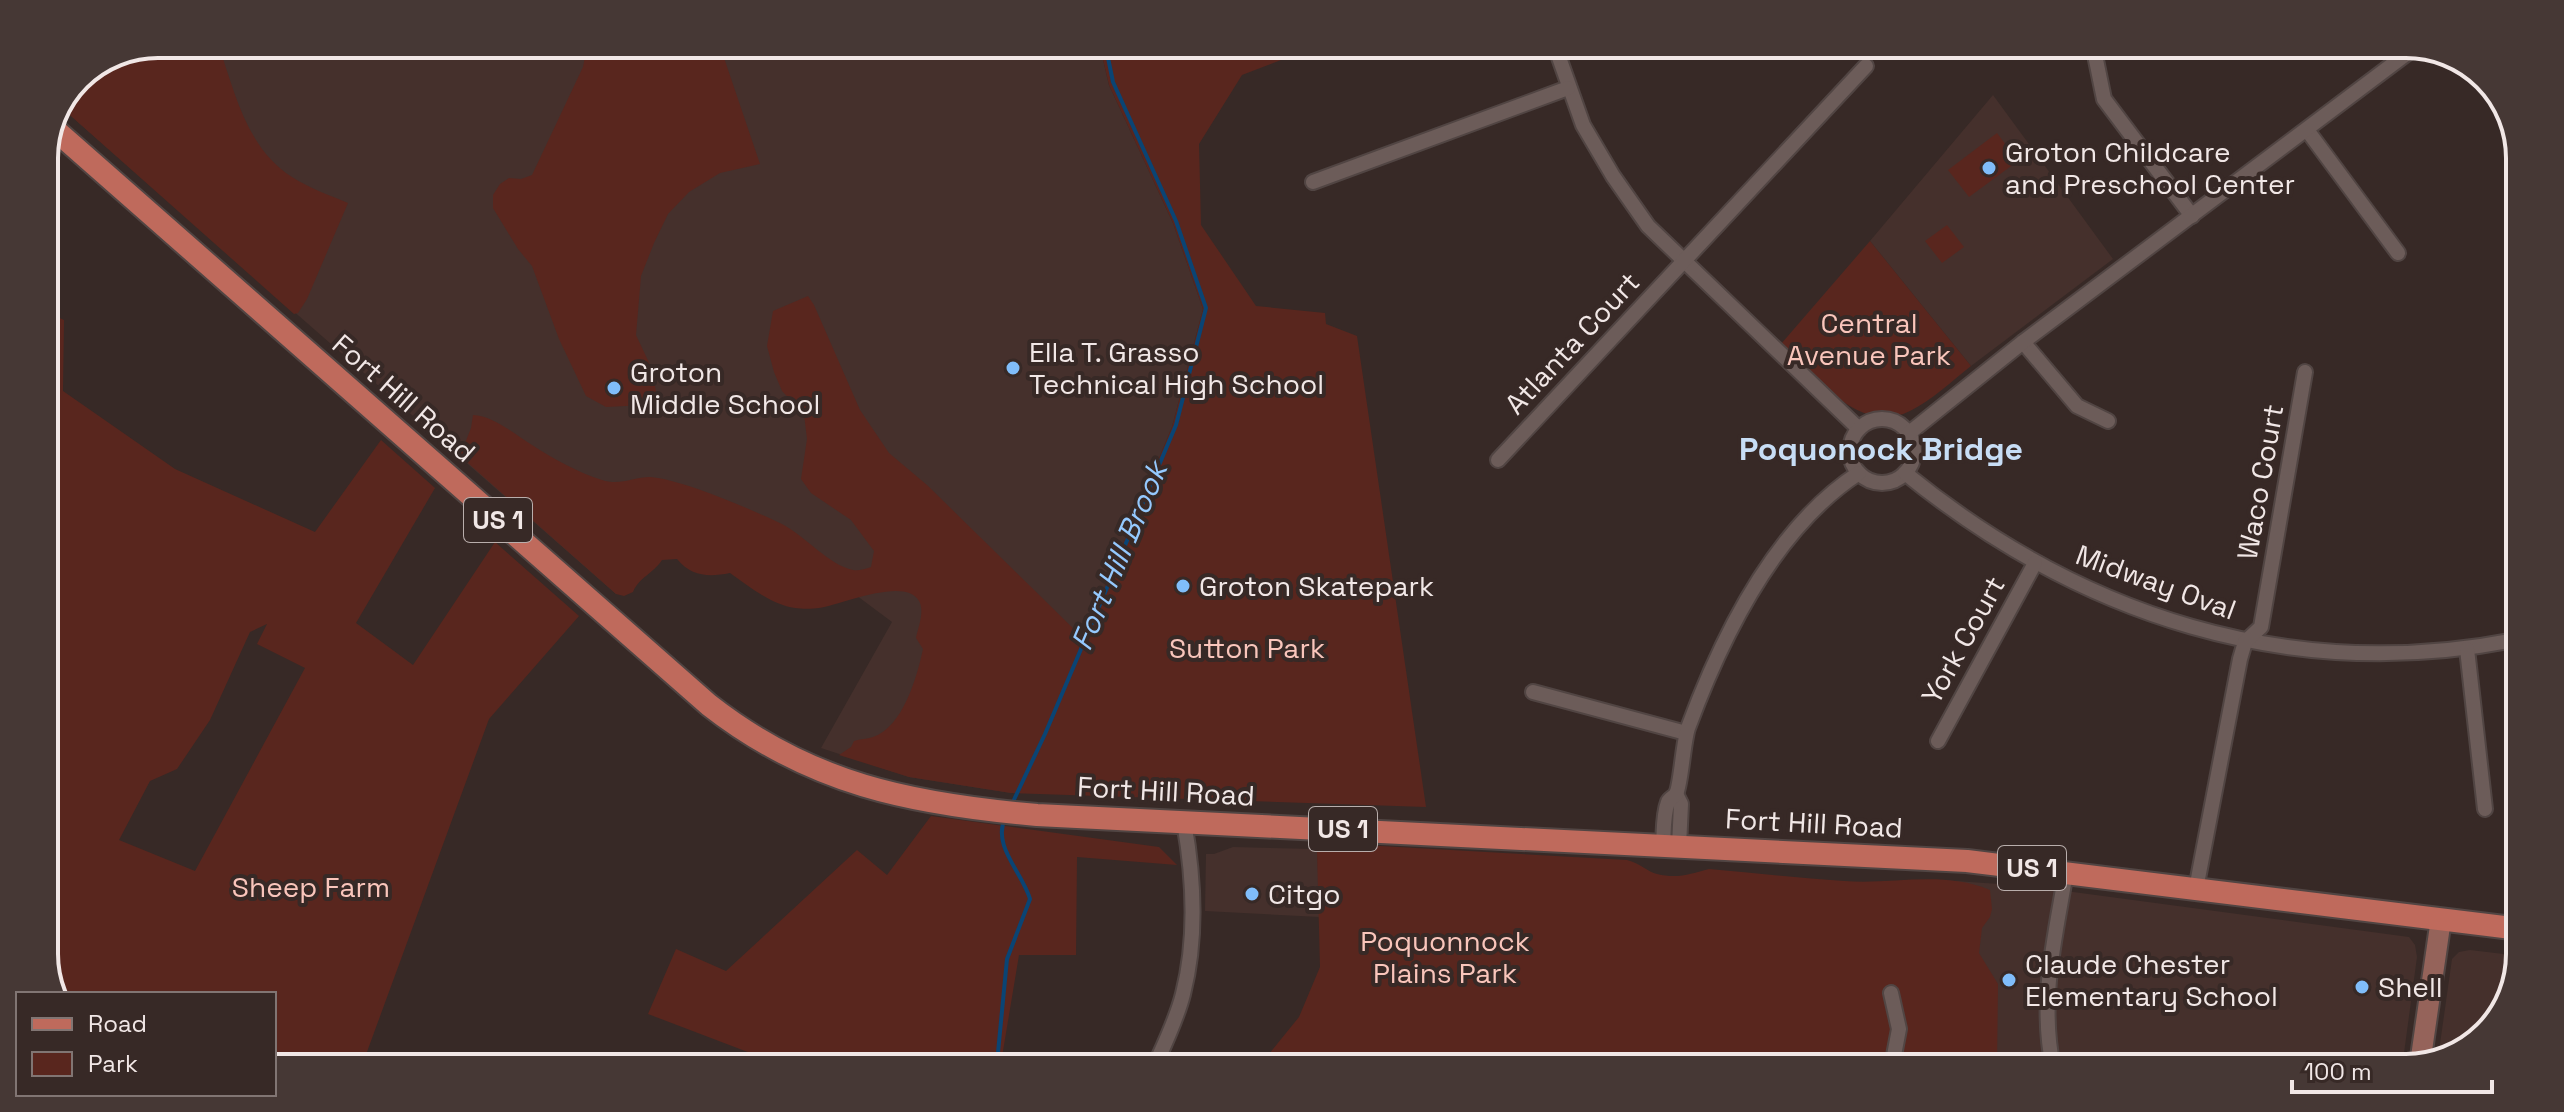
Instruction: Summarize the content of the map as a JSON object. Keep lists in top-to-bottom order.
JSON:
{
  "streets": {
    "main road": ["Fort Hill Road", "US 1"],
    "street": [
      "Atlanta Court",
      "Waco Court",
      "Midway Oval",
      "York Court"
    ]
  },
  "crossings": [
    ["Fort Hill Road", "Waco Court"],
    ["Waco Court", "Midway Oval"],
    ["Midway Oval", "York Court"]
  ],
  "districts": ["Poquonock Bridge"],
  "water": ["Fort Hill Brook"],
  "parks": [
    "Central Avenue Park",
    "Sutton Park",
    "Sheep Farm",
    "Poquonnock Plains Park"
  ],
  "places": [
    "Groton Childcare and Preschool Center",
    "Ella T. Grasso Technical High School",
    "Groton Middle School",
    "Groton Skatepark",
    "Citgo",
    "Claude Chester Elementary School",
    "Shell"
  ],
  "legend": ["Road", "Park"],
  "scale_bar": "100 m"
}
